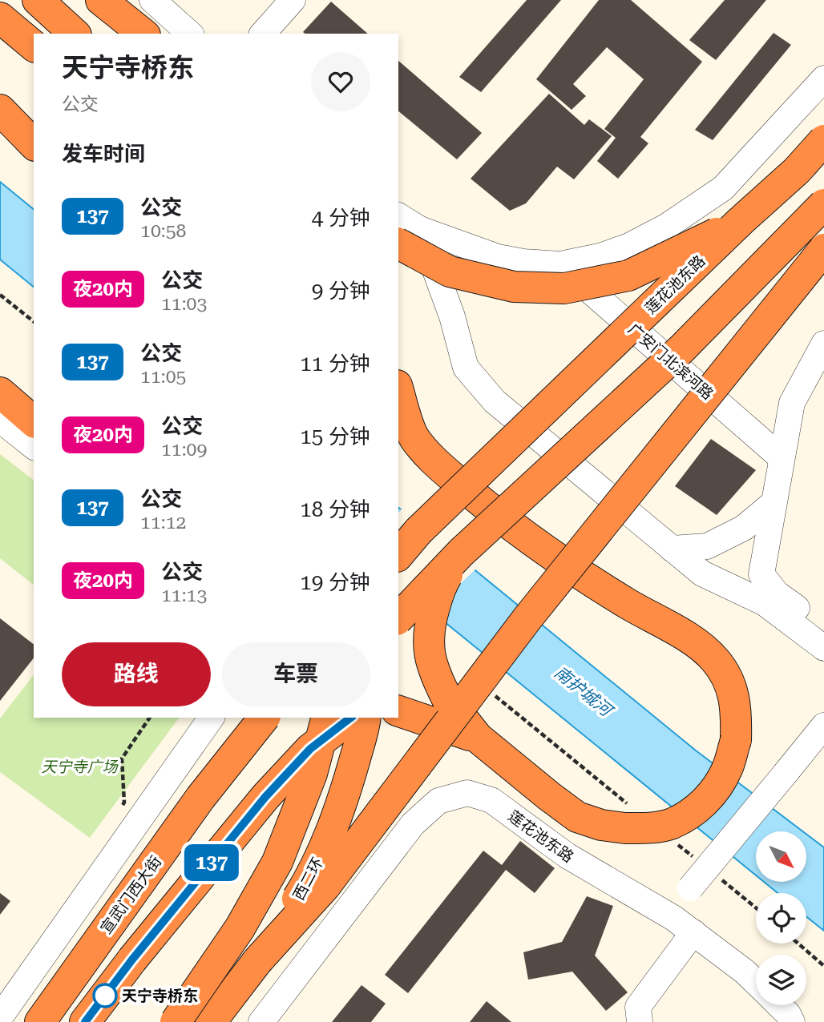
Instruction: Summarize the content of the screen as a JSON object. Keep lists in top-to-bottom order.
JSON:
{
  "streets": {
    "highway": ["莲花池东路", "西二环", "宣武门西大街"],
    "street": ["广安门北滨河路"]
  },
  "water": ["南护城河"],
  "parks": ["天宁寺广场"],
  "places": ["天宁寺桥东"],
  "lines": ["bus line 137"],
  "north": "bottom right",
  "page": {
    "on_map": "137",
    "heading": [
      ["天宁寺桥东", "公交"],
      "发车时间"
    ],
    "list": [
      {
        "mark": "137",
        "name": "公交",
        "note": "10:58",
        "value": "4 分钟"
      },
      {
        "mark": "夜20内",
        "name": "公交",
        "note": "11:03",
        "value": "9 分钟"
      },
      {
        "mark": "137",
        "name": "公交",
        "note": "11:05",
        "value": "11 分钟"
      },
      {
        "mark": "夜20内",
        "name": "公交",
        "note": "11:09",
        "value": "15 分钟"
      },
      {
        "mark": "137",
        "name": "公交",
        "note": "11:12",
        "value": "18 分钟"
      },
      {
        "mark": "夜20内",
        "name": "公交",
        "note": "11:13",
        "value": "19 分钟"
      }
    ],
    "buttons": ["路线", "车票"]
  }
}
